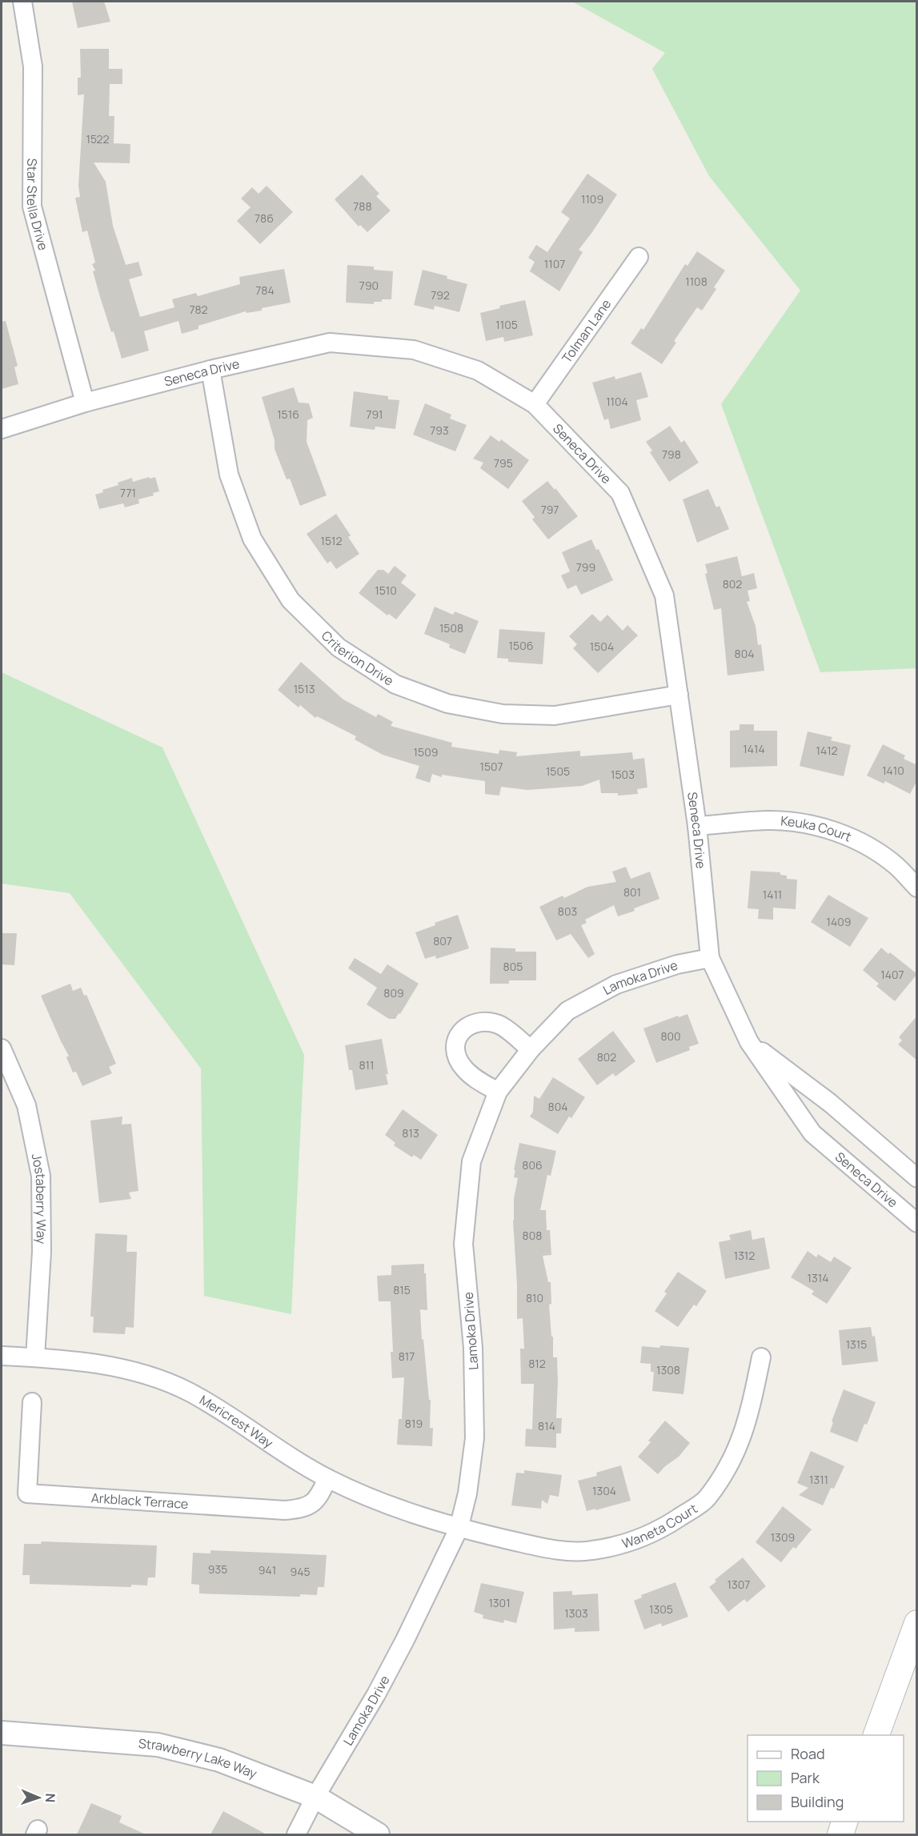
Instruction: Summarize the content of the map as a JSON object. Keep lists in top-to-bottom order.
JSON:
{
  "streets": {
    "street": [
      "Star Stella Drive",
      "Tolman Lane",
      "Seneca Drive",
      "Criterion Drive",
      "Keuka Court",
      "Lamoka Drive",
      "Jostaberry Way",
      "Mericrest Way",
      "Arkblack Terrace",
      "Waneta Court",
      "Strawberry Lake Way"
    ]
  },
  "crossings": [
    ["Star Stella Drive", "Seneca Drive"],
    ["Tolman Lane", "Seneca Drive"],
    ["Seneca Drive", "Criterion Drive"],
    ["Seneca Drive", "Keuka Court"],
    ["Seneca Drive", "Lamoka Drive"],
    ["Lamoka Drive", "Mericrest Way"],
    ["Lamoka Drive", "Waneta Court"],
    ["Lamoka Drive", "Strawberry Lake Way"],
    ["Jostaberry Way", "Mericrest Way"],
    ["Mericrest Way", "Arkblack Terrace"],
    ["Mericrest Way", "Waneta Court"]
  ],
  "house_numbers": [
    "1522",
    "1109",
    "788",
    "786",
    "1107",
    "1108",
    "790",
    "784",
    "792",
    "782",
    "1105",
    "1104",
    "1516",
    "791",
    "793",
    "798",
    "795",
    "771",
    "797",
    "1512",
    "799",
    "802",
    "1510",
    "1508",
    "1506",
    "1504",
    "804",
    "1513",
    "1414",
    "1412",
    "1509",
    "1507",
    "1410",
    "1505",
    "1503",
    "801",
    "1411",
    "803",
    "1409",
    "807",
    "805",
    "1407",
    "809",
    "800",
    "802",
    "811",
    "804",
    "813",
    "806",
    "808",
    "1312",
    "1314",
    "815",
    "810",
    "1315",
    "817",
    "812",
    "1308",
    "819",
    "814",
    "1311",
    "1304",
    "1309",
    "935",
    "941",
    "945",
    "1307",
    "1301",
    "1305",
    "1303"
  ],
  "legend": ["Road", "Park", "Building"],
  "north": "right"
}
